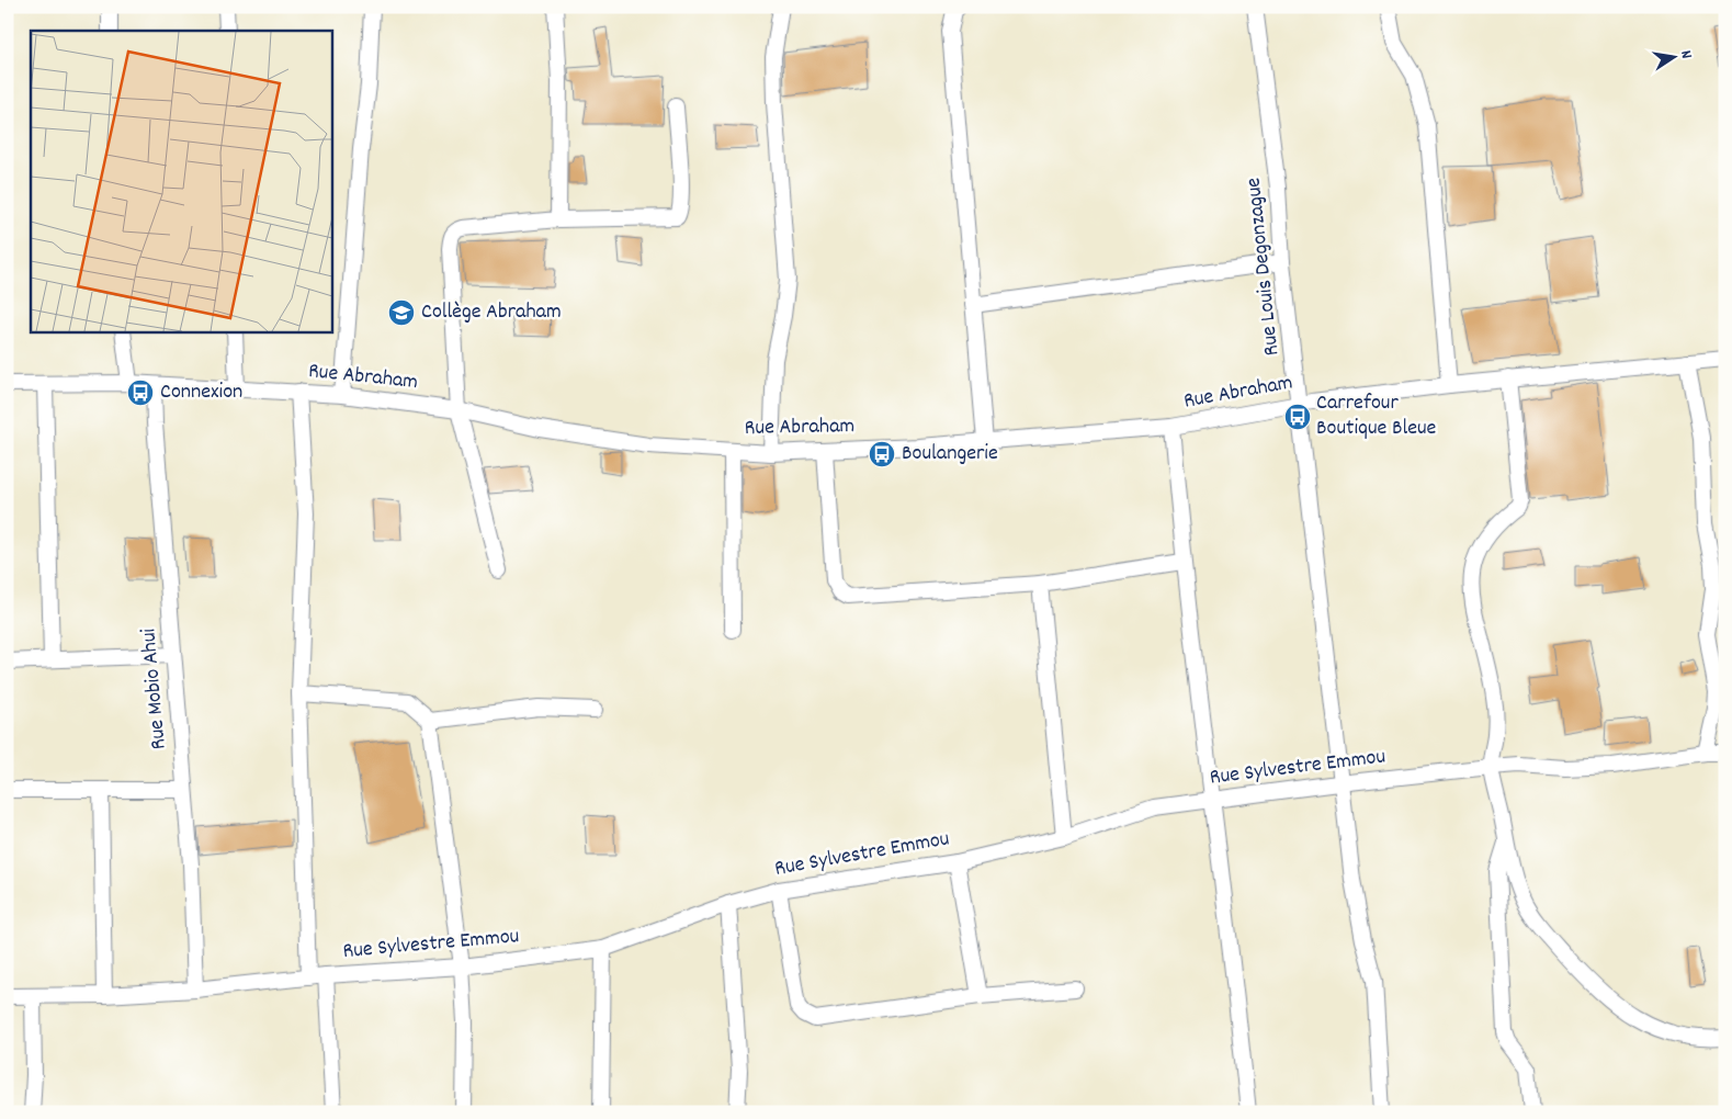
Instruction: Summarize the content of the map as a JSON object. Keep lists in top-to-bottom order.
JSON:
{
  "streets": {
    "street": [
      "Rue Louis Degonzague",
      "Rue Abraham",
      "Rue Mobio Ahui",
      "Rue Sylvestre Emmou"
    ]
  },
  "crossings": [
    ["Rue Louis Degonzague", "Rue Abraham"],
    ["Rue Louis Degonzague", "Rue Sylvestre Emmou"],
    ["Rue Abraham", "Rue Mobio Ahui"],
    ["Rue Mobio Ahui", "Rue Sylvestre Emmou"]
  ],
  "places": {
    "school or university": ["Collège Abraham"],
    "bus stop": ["Connexion", "Carrefour Boutique Bleue", "Boulangerie"]
  },
  "north": "right"
}
